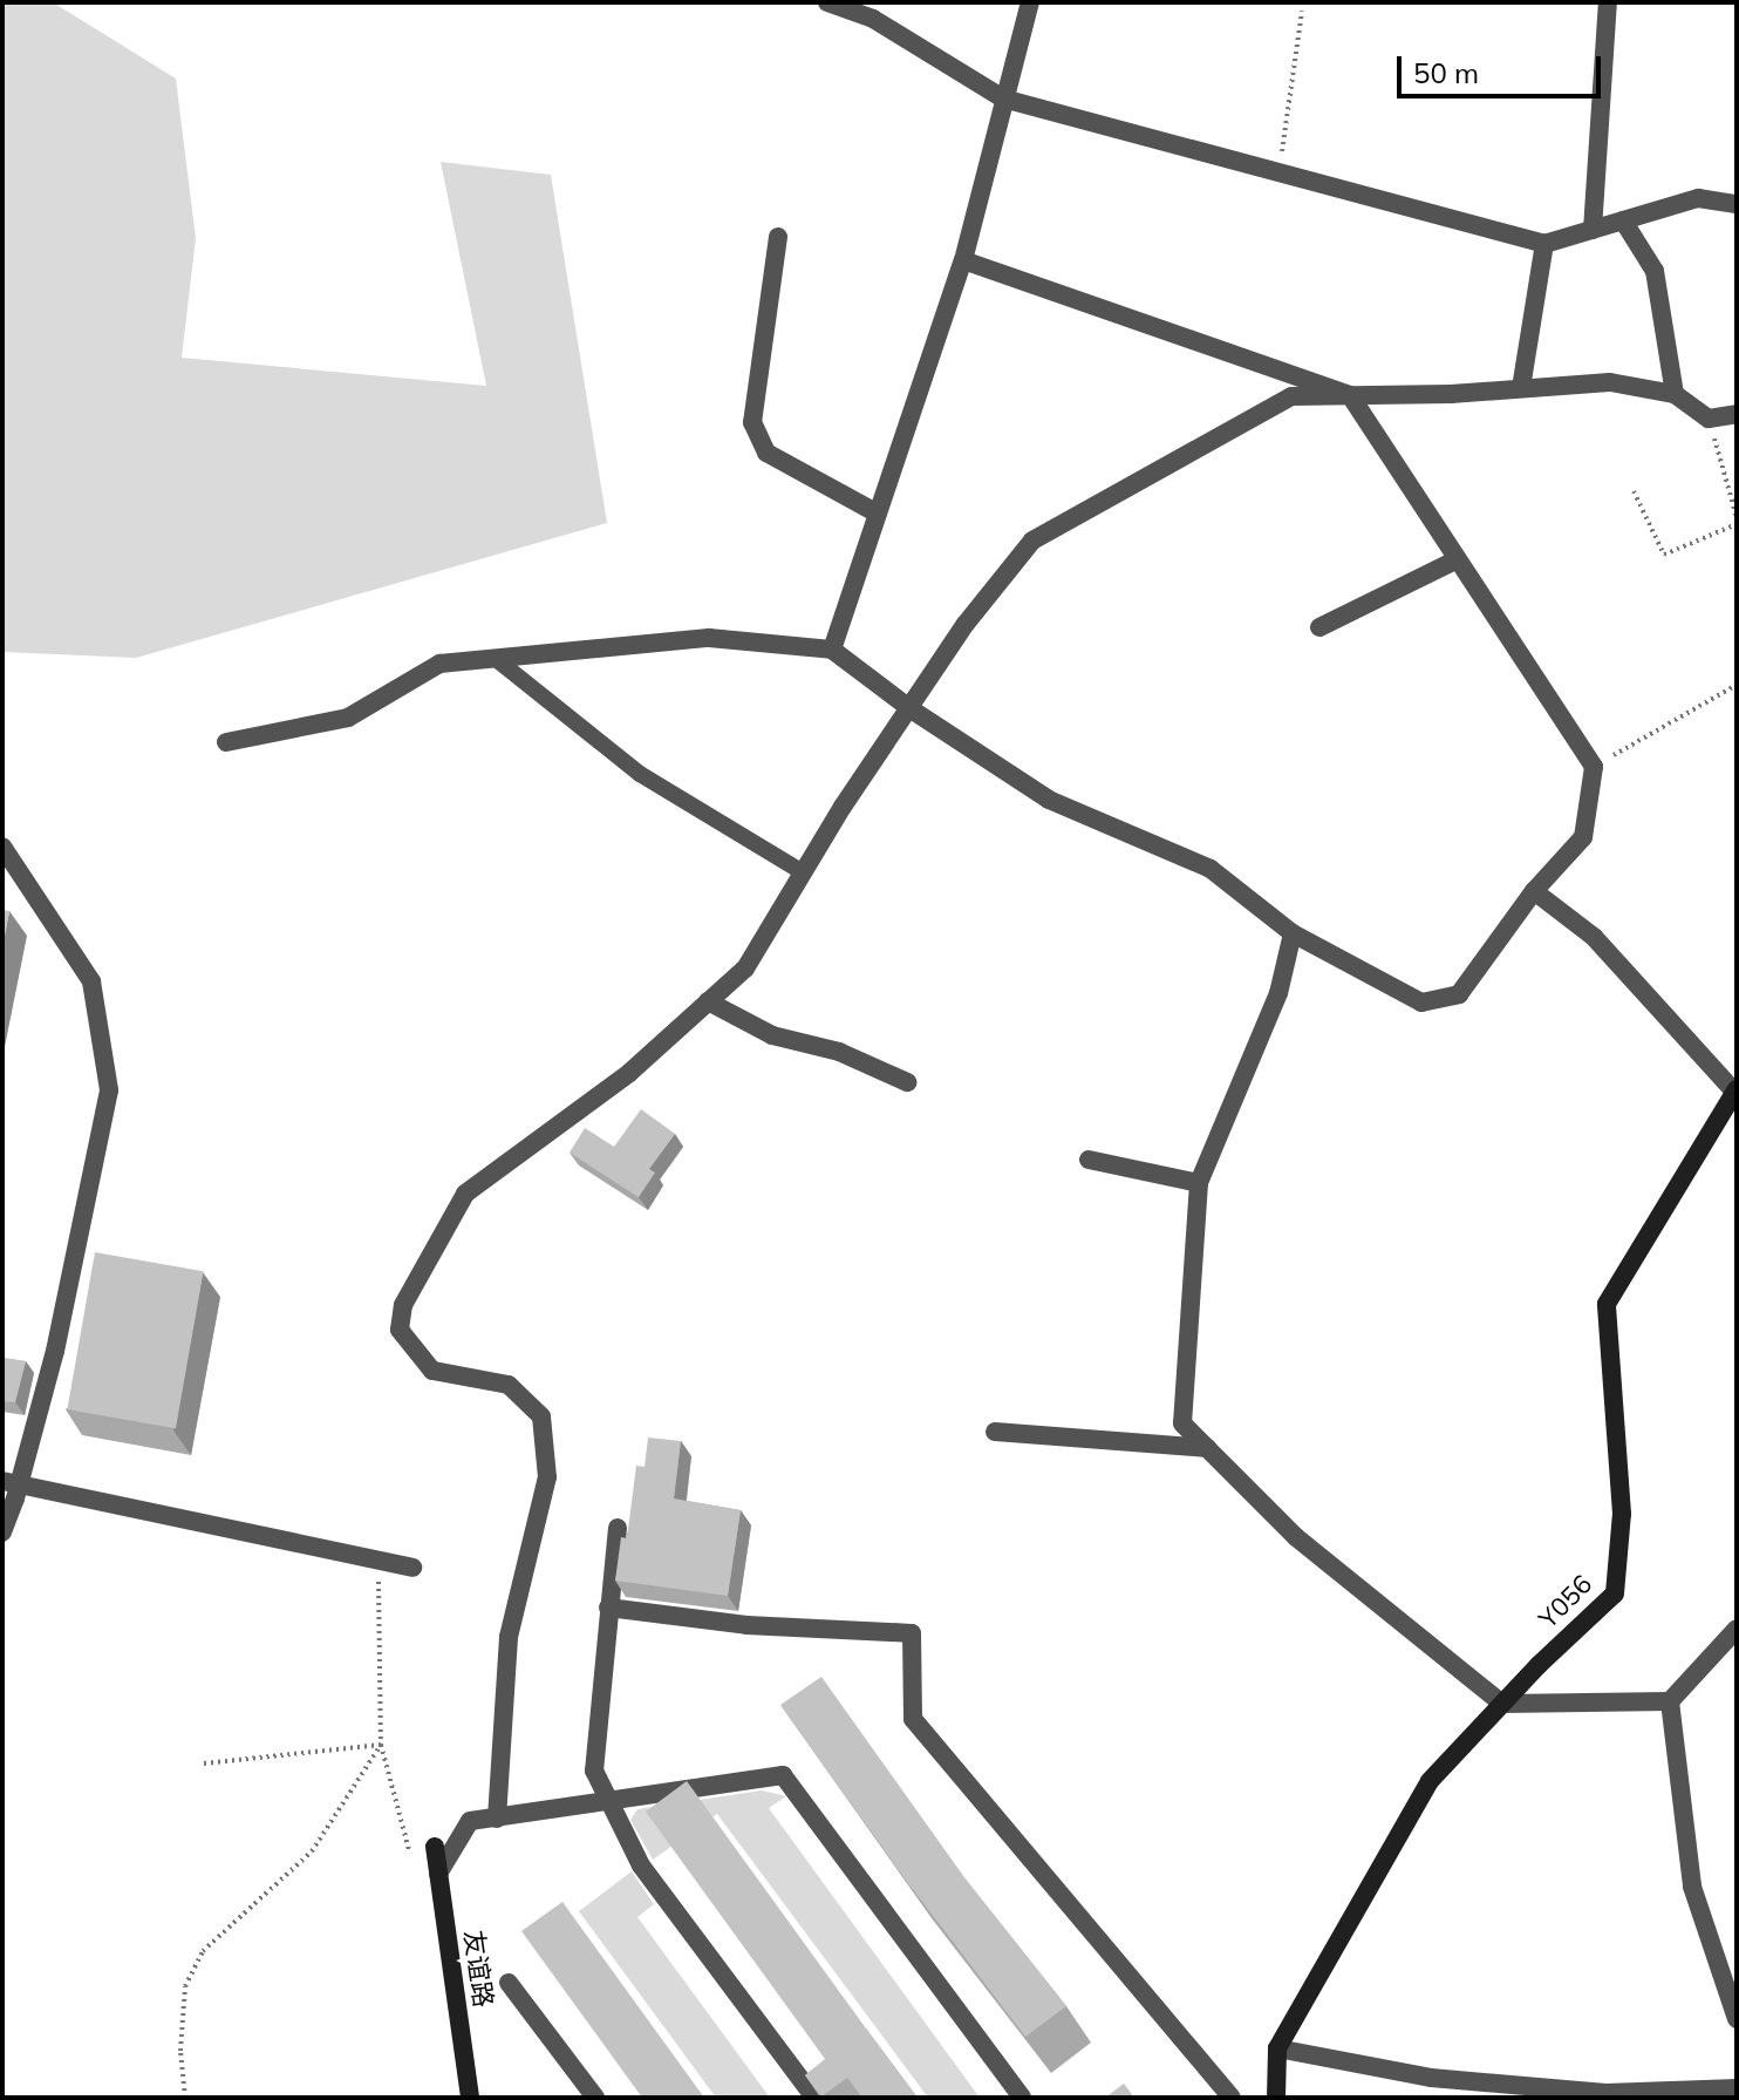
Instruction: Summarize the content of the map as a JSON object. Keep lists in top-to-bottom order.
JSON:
{
  "streets": {
    "street": ["Y056", "友谊路"]
  },
  "scale_bar": "50 m"
}
